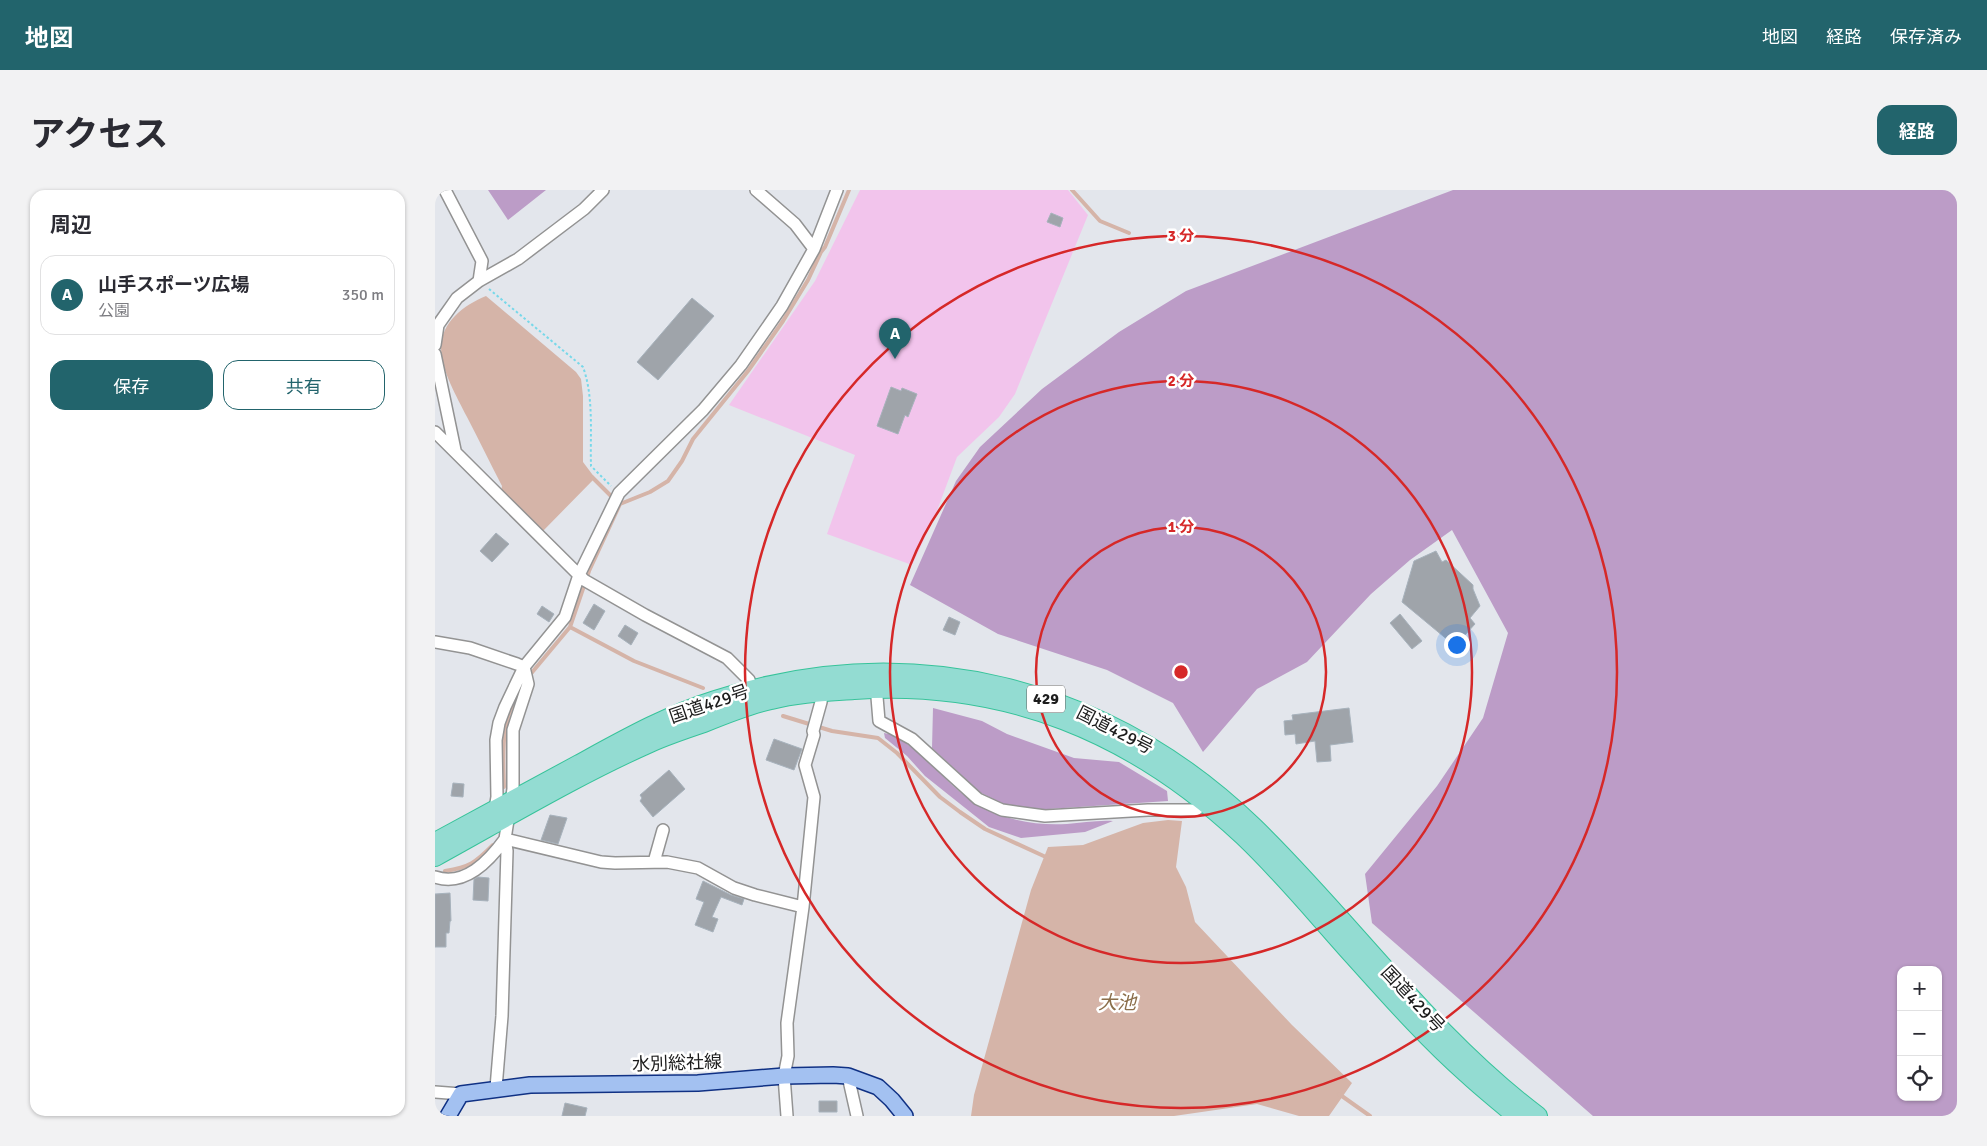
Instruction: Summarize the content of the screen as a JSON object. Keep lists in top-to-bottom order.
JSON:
{
  "streets": {
    "highway": ["429", "国道429号"],
    "main road": ["水別総社線"]
  },
  "water": ["大池"],
  "page": {
    "header": "地図",
    "nav": ["地図", "経路", "保存済み"],
    "title": "アクセス",
    "buttons": [
      "経路",
      ["保存", "共有"]
    ],
    "heading": "周辺",
    "list": [
      {
        "mark": "A",
        "name": "山手スポーツ広場",
        "note": "公園",
        "value": "350 m"
      }
    ],
    "pins": "A",
    "map_buttons": ["+", "−"]
  },
  "rings": ["3 分", "2 分", "1 分"]
}
